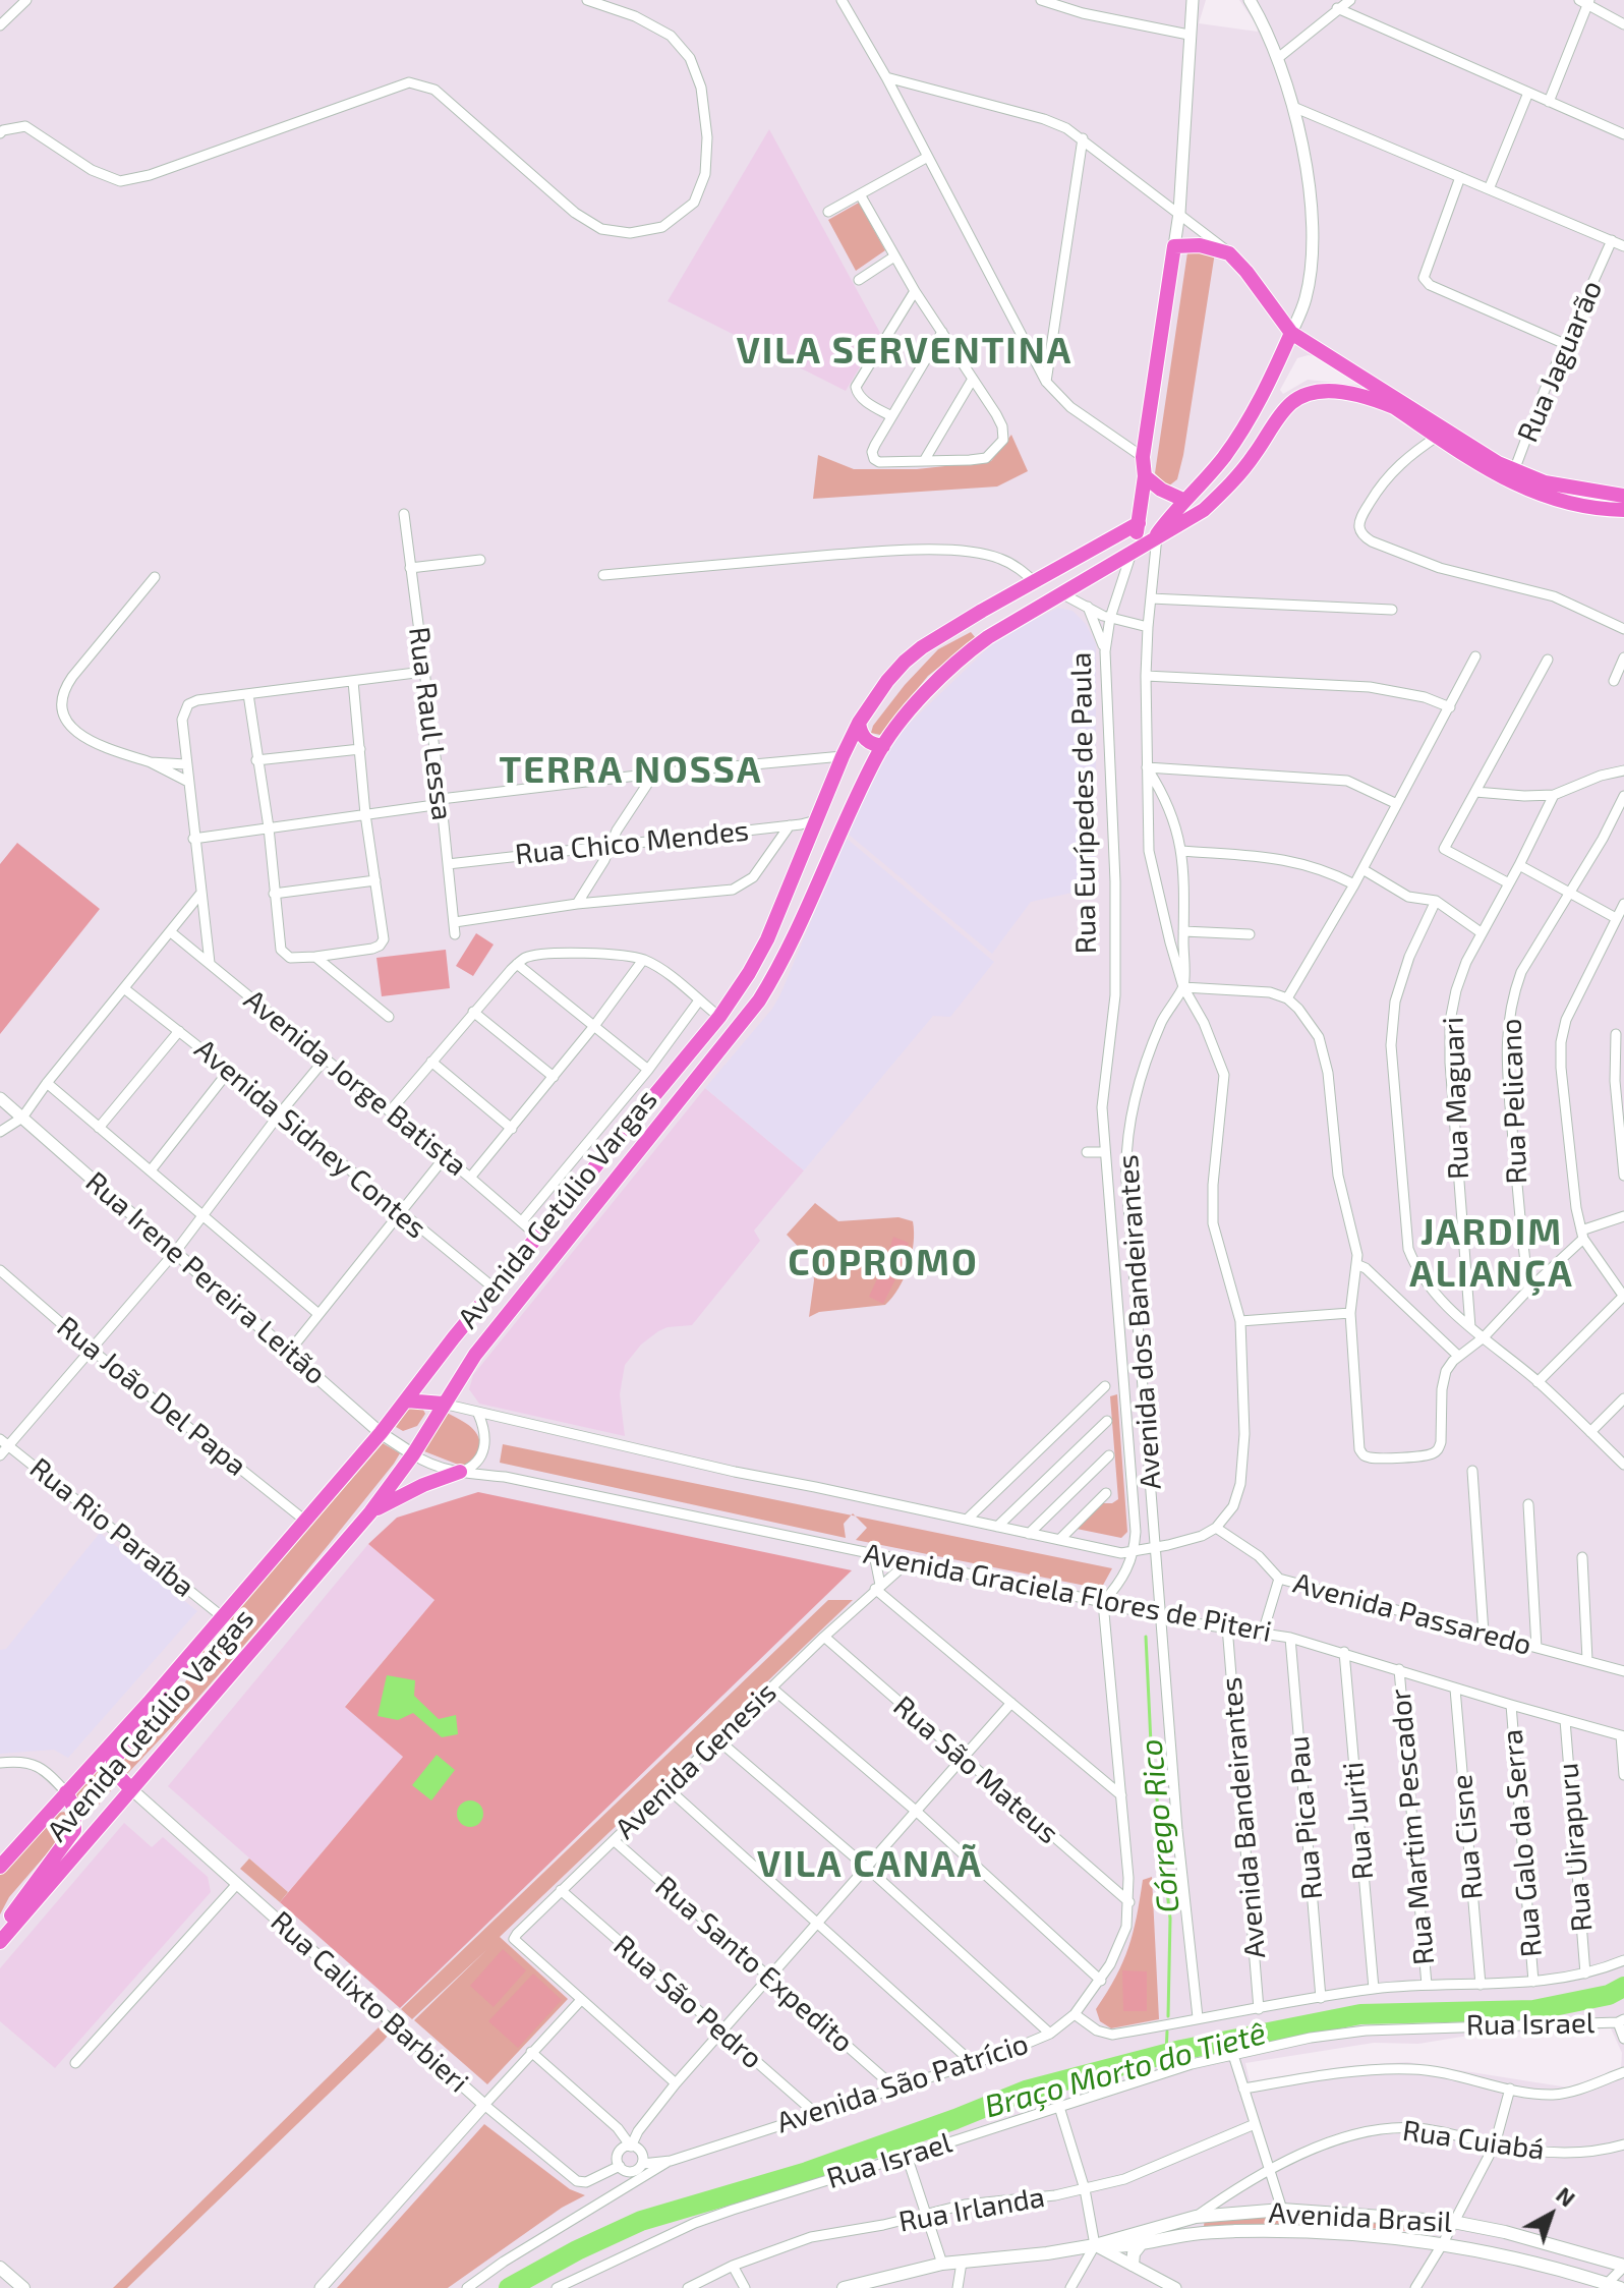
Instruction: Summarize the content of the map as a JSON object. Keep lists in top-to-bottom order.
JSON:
{
  "streets": {
    "main road": ["Rua Eurípedes de Paula", "Avenida Getúlio Vargas", "Avenida Brasil"],
    "street": [
      "Rua Jaguarão",
      "Rua Raul Lessa",
      "Rua Chico Mendes",
      "Avenida Jorge Batista",
      "Rua Maguari",
      "Rua Pelicano",
      "Avenida Sidney Contes",
      "Rua Irene Pereira Leitão",
      "Avenida dos Bandeirantes",
      "Rua João Del Papa",
      "Rua Rio Paraíba",
      "Avenida Graciela Flores de Piteri",
      "Avenida Passaredo",
      "Avenida Genesis",
      "Rua São Mateus",
      "Avenida Bandeirantes",
      "Rua Pica Pau",
      "Rua Juriti",
      "Rua Martim Pescador",
      "Rua Cisne",
      "Rua Galo da Serra",
      "Rua Uirapuru",
      "Rua Santo Expedito",
      "Rua Calixto Barbieri",
      "Rua São Pedro",
      "Rua Israel",
      "Avenida São Patrício",
      "Rua Cuiabá",
      "Rua Irlanda"
    ]
  },
  "crossings": [
    ["Rua Raul Lessa", "Rua Chico Mendes"],
    ["Rua Eurípedes de Paula", "Avenida Getúlio Vargas"],
    ["Rua Eurípedes de Paula", "Avenida Graciela Flores de Piteri"],
    ["Rua Eurípedes de Paula", "Avenida São Patrício"],
    ["Rua Chico Mendes", "Avenida Getúlio Vargas"],
    ["Avenida Jorge Batista", "Avenida Getúlio Vargas"],
    ["Avenida Sidney Contes", "Avenida Getúlio Vargas"],
    ["Avenida Getúlio Vargas", "Rua Irene Pereira Leitão"],
    ["Avenida Getúlio Vargas", "Rua João Del Papa"],
    ["Avenida Getúlio Vargas", "Rua Rio Paraíba"],
    ["Avenida Getúlio Vargas", "Avenida Graciela Flores de Piteri"],
    ["Avenida Getúlio Vargas", "Rua Calixto Barbieri"],
    ["Rua Irene Pereira Leitão", "Avenida Graciela Flores de Piteri"],
    ["Avenida dos Bandeirantes", "Avenida Graciela Flores de Piteri"],
    ["Avenida Graciela Flores de Piteri", "Avenida Passaredo"],
    ["Avenida Graciela Flores de Piteri", "Avenida Genesis"],
    ["Avenida Graciela Flores de Piteri", "Avenida Bandeirantes"],
    ["Avenida Graciela Flores de Piteri", "Rua Pica Pau"],
    ["Avenida Graciela Flores de Piteri", "Rua Juriti"],
    ["Avenida Graciela Flores de Piteri", "Rua Martim Pescador"],
    ["Avenida Graciela Flores de Piteri", "Rua Cisne"],
    ["Avenida Graciela Flores de Piteri", "Rua Galo da Serra"],
    ["Avenida Graciela Flores de Piteri", "Rua Uirapuru"],
    ["Avenida Graciela Flores de Piteri", "Avenida São Patrício"],
    ["Avenida Genesis", "Rua São Mateus"],
    ["Avenida Genesis", "Rua Santo Expedito"],
    ["Avenida Genesis", "Rua São Pedro"],
    ["Rua São Mateus", "Avenida São Patrício"],
    ["Rua Santo Expedito", "Avenida São Patrício"],
    ["Rua Calixto Barbieri", "Avenida São Patrício"],
    ["Rua São Pedro", "Avenida São Patrício"],
    ["Rua Cuiabá", "Avenida Brasil"]
  ],
  "districts": [
    "VILA SERVENTINA",
    "TERRA NOSSA",
    "JARDIM ALIANÇA",
    "COPROMO",
    "VILA CANAÃ"
  ],
  "water": ["Córrego Rico", "Braço Morto do Tietê"],
  "north": "top right"
}
